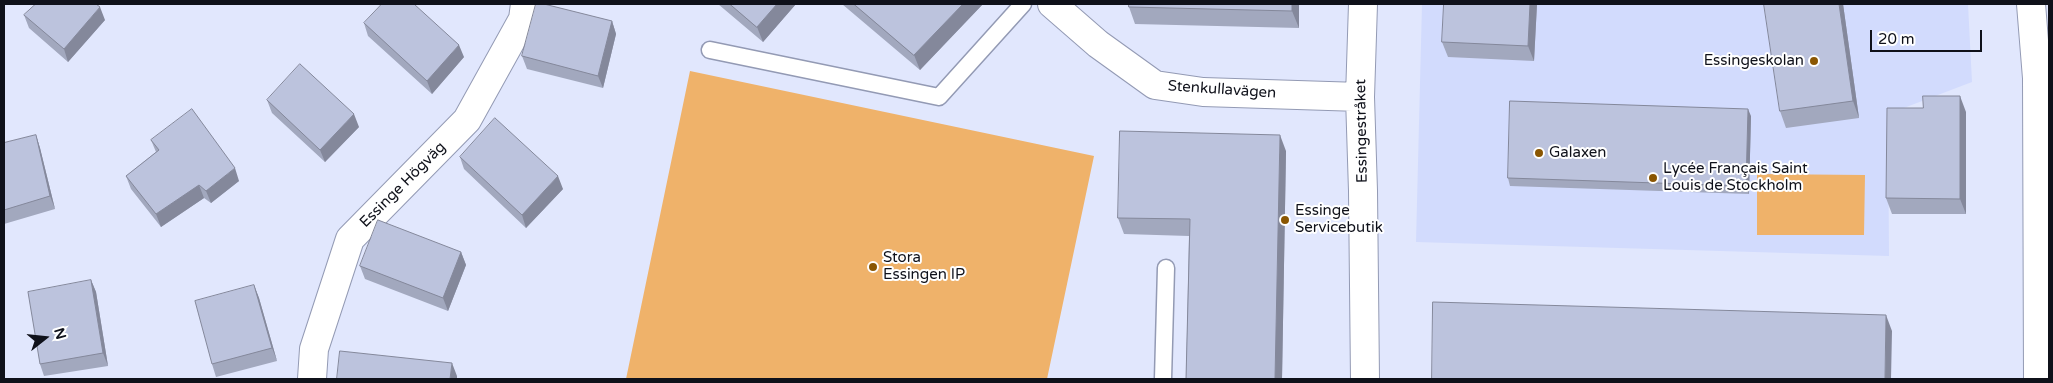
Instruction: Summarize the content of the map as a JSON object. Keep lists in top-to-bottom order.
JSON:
{
  "streets": {
    "street": ["Stenkullavägen", "Essingestråket", "Essinge Högväg"]
  },
  "crossings": [
    ["Stenkullavägen", "Essingestråket"]
  ],
  "places": [
    "Essingeskolan",
    "Galaxen",
    "Lycée Français Saint Louis de Stockholm",
    "Essinge Servicebutik",
    "Stora Essingen IP"
  ],
  "scale_bar": "20 m",
  "north": "right"
}
